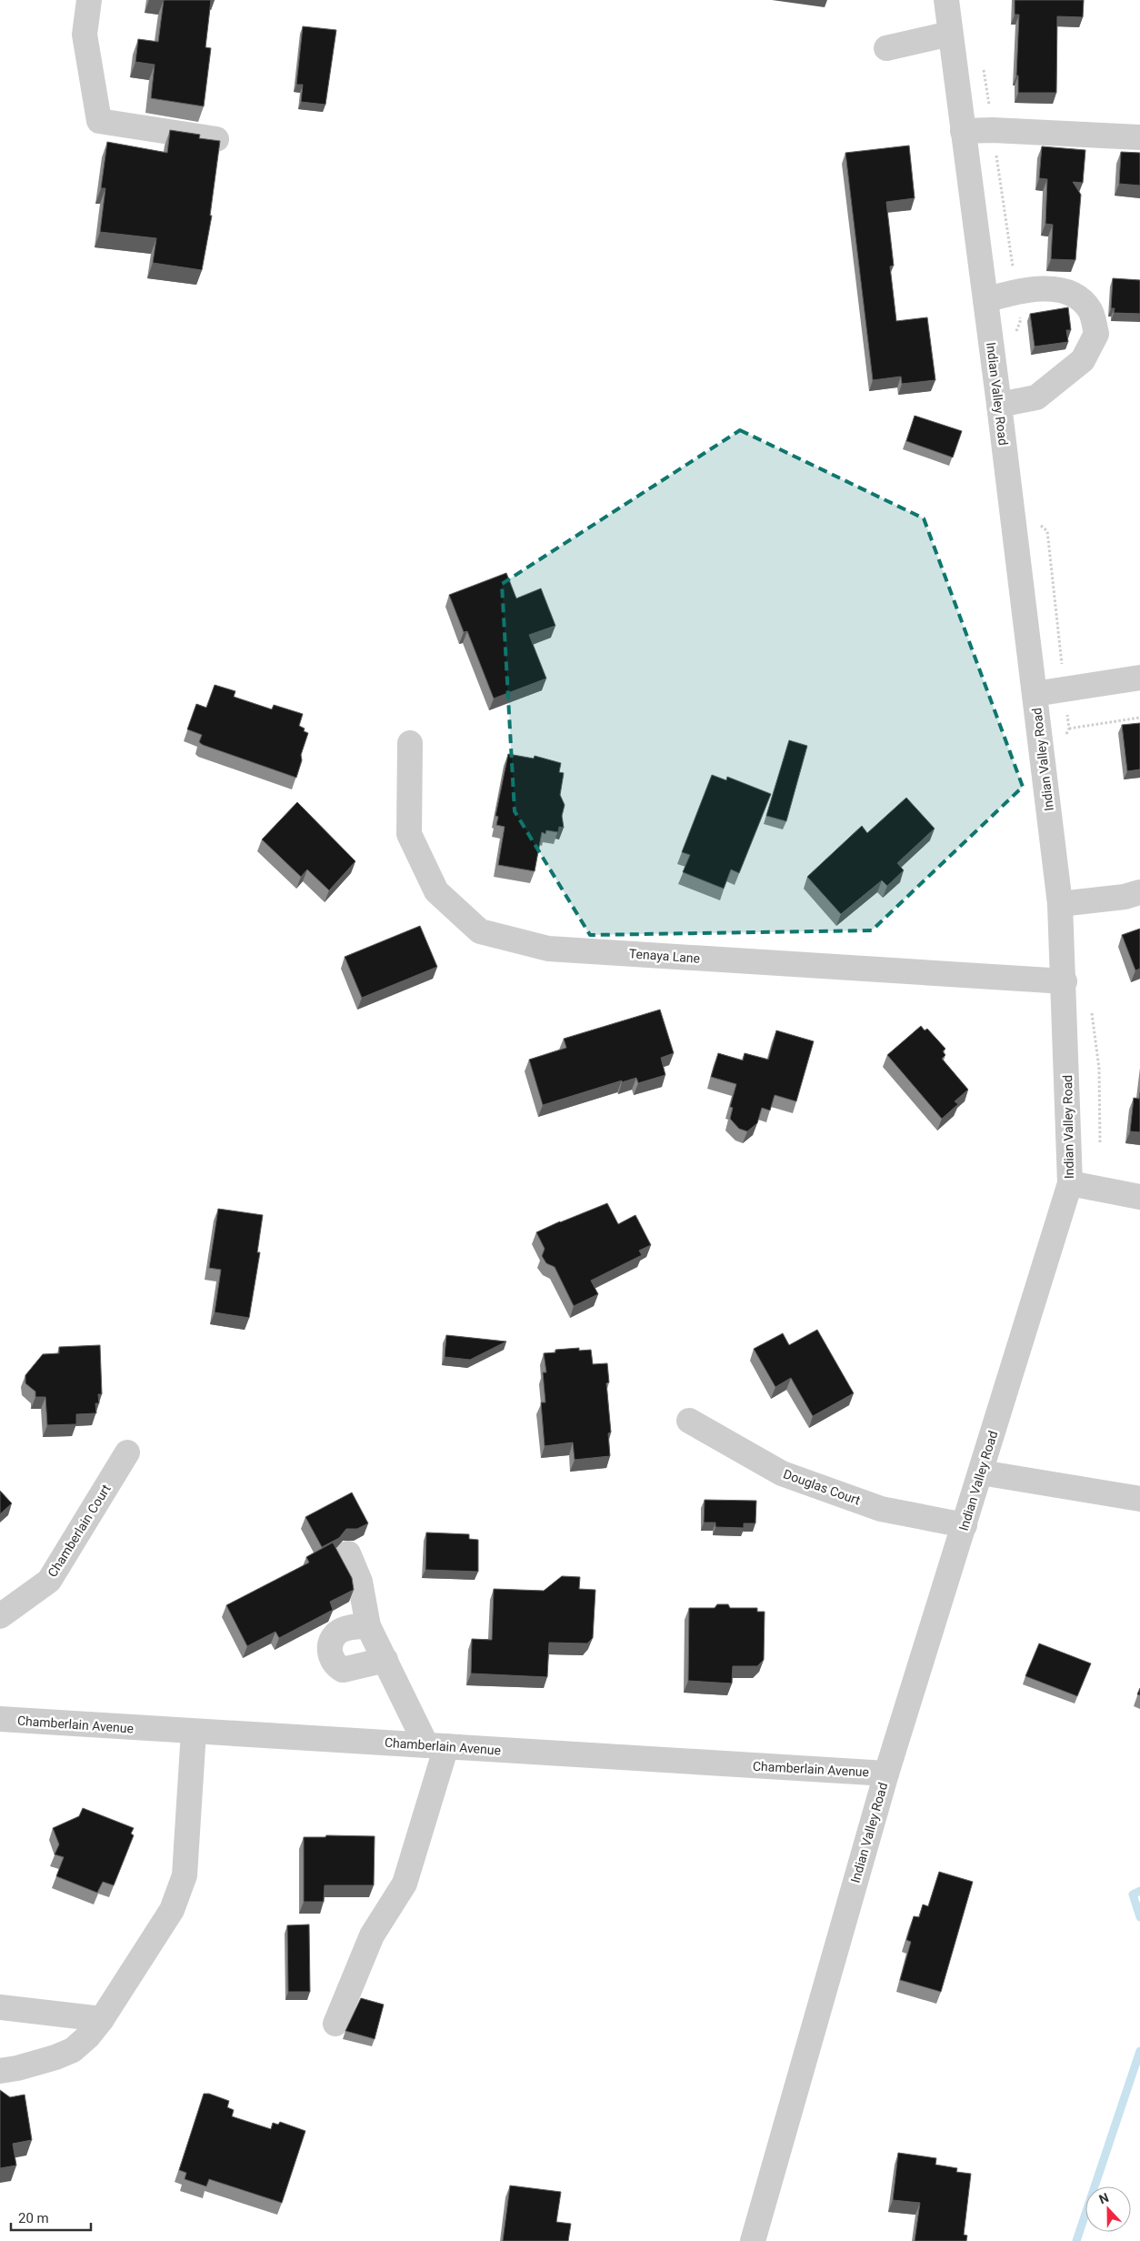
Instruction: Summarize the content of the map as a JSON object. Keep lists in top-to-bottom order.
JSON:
{
  "streets": {
    "street": [
      "Indian Valley Road",
      "Tenaya Lane",
      "Douglas Court",
      "Chamberlain Court",
      "Chamberlain Avenue"
    ]
  },
  "crossings": [
    ["Indian Valley Road", "Tenaya Lane"],
    ["Indian Valley Road", "Douglas Court"],
    ["Indian Valley Road", "Chamberlain Avenue"]
  ],
  "scale_bar": "20 m",
  "north": "top"
}
